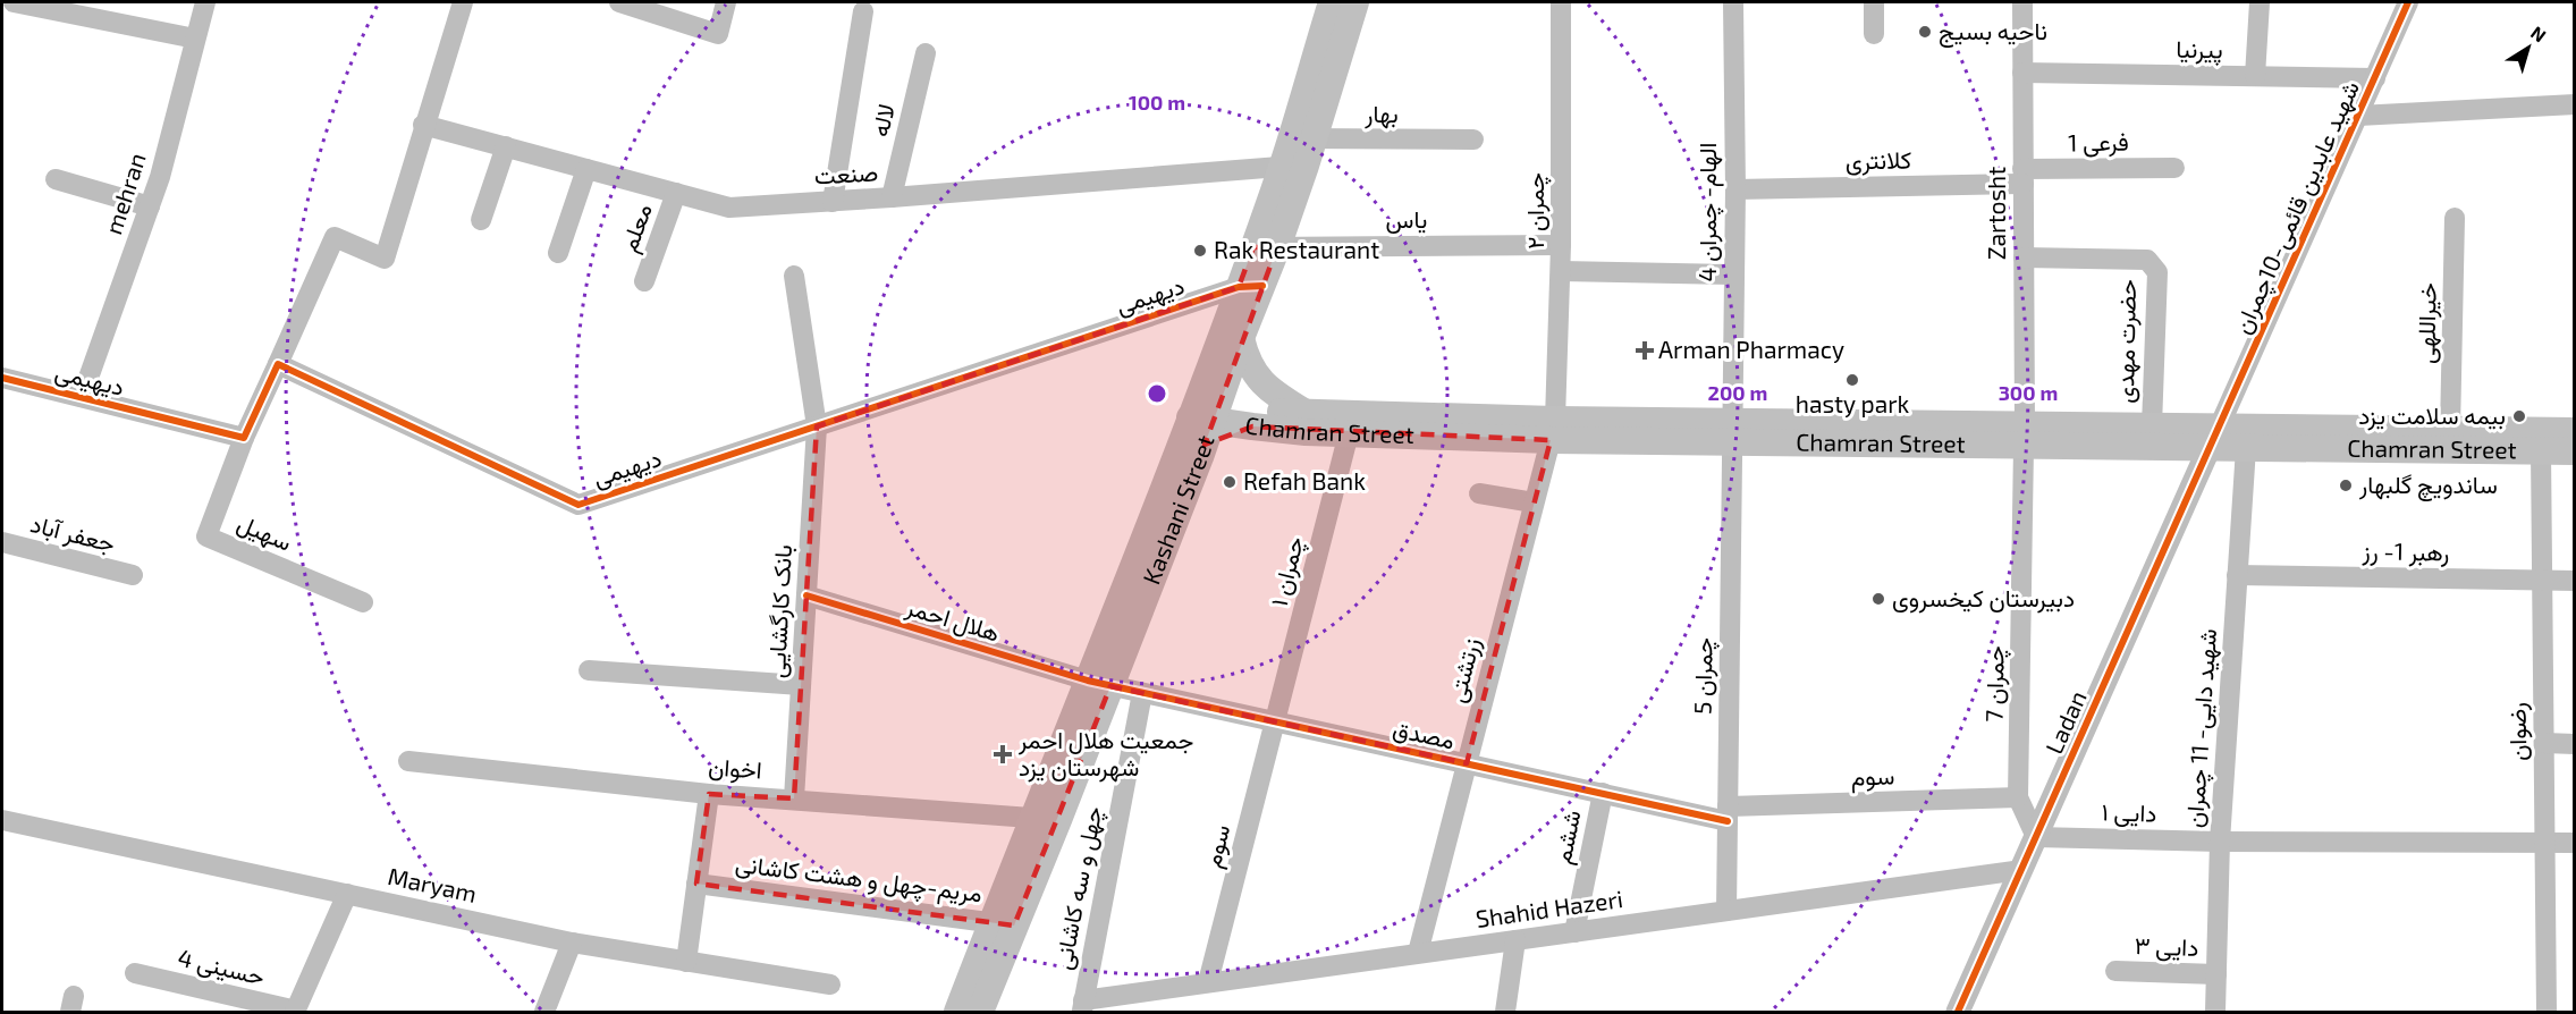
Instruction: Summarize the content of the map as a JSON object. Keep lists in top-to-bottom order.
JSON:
{
  "streets": {
    "main road": ["Chamran Street", "Kashani Street"],
    "street": [
      "پیرنیا",
      "بهار",
      "لاله",
      "فرعی 1",
      "کلانتری",
      "صنعت",
      "mehran",
      "شهید عابدین قائمی-10چمران",
      "چمران ۲",
      "الهام- چمران 4",
      "Zartosht",
      "یاس",
      "معلم",
      "دیهیمی",
      "خیراللهی",
      "حضرت مهدی",
      "سهیل",
      "جعفر آباد",
      "رهبر 1- رز",
      "چمران ۱",
      "بانک کارگشایی",
      "هلال احمر",
      "زرتشتی",
      "چمران 5",
      "چمران 7",
      "Ladan",
      "شهید دایی- 11 چمران",
      "رضوان",
      "مصدق",
      "اخوان",
      "سوم",
      "دایی ۱",
      "ششم",
      "مریم-چهل و هشت کاشانی",
      "Maryam",
      "چهل و سه کاشانی",
      "Shahid Hazeri",
      "دایی ۳",
      "حسینی 4"
    ]
  },
  "crossings": [
    ["پیرنیا", "شهید عابدین قائمی-10چمران"],
    ["پیرنیا", "Zartosht"],
    ["بهار", "صنعت"],
    ["بهار", "Kashani Street"],
    ["لاله", "صنعت"],
    ["فرعی 1", "کلانتری"],
    ["فرعی 1", "Zartosht"],
    ["کلانتری", "الهام- چمران 4"],
    ["کلانتری", "Zartosht"],
    ["صنعت", "معلم"],
    ["صنعت", "Kashani Street"],
    ["mehran", "دیهیمی"],
    ["شهید عابدین قائمی-10چمران", "Chamran Street"],
    ["شهید عابدین قائمی-10چمران", "Ladan"],
    ["چمران ۲", "یاس"],
    ["چمران ۲", "Chamran Street"],
    ["چمران ۲", "زرتشتی"],
    ["الهام- چمران 4", "Chamran Street"],
    ["الهام- چمران 4", "چمران 5"],
    ["Zartosht", "حضرت مهدی"],
    ["Zartosht", "Chamran Street"],
    ["Zartosht", "چمران 7"],
    ["یاس", "Kashani Street"],
    ["دیهیمی", "Kashani Street"],
    ["دیهیمی", "سهیل"],
    ["دیهیمی", "بانک کارگشایی"],
    ["خیراللهی", "Chamran Street"],
    ["حضرت مهدی", "Chamran Street"],
    ["Chamran Street", "Kashani Street"],
    ["Chamran Street", "چمران ۱"],
    ["Chamran Street", "زرتشتی"],
    ["Chamran Street", "چمران 5"],
    ["Chamran Street", "چمران 7"],
    ["Chamran Street", "Ladan"],
    ["Chamran Street", "شهید دایی- 11 چمران"],
    ["Chamran Street", "رضوان"],
    ["Kashani Street", "هلال احمر"],
    ["Kashani Street", "مصدق"],
    ["Kashani Street", "اخوان"],
    ["Kashani Street", "مریم-چهل و هشت کاشانی"],
    ["رهبر 1- رز", "شهید دایی- 11 چمران"],
    ["رهبر 1- رز", "رضوان"],
    ["چمران ۱", "مصدق"],
    ["چمران ۱", "سوم"],
    ["بانک کارگشایی", "هلال احمر"],
    ["بانک کارگشایی", "اخوان"],
    ["هلال احمر", "مصدق"],
    ["زرتشتی", "مصدق"],
    ["زرتشتی", "Shahid Hazeri"],
    ["چمران 5", "مصدق"],
    ["چمران 5", "سوم"],
    ["چمران 5", "Shahid Hazeri"],
    ["چمران 7", "Ladan"],
    ["چمران 7", "سوم"],
    ["چمران 7", "دایی ۱"],
    ["Ladan", "دایی ۱"],
    ["Ladan", "Shahid Hazeri"],
    ["شهید دایی- 11 چمران", "دایی ۱"],
    ["شهید دایی- 11 چمران", "دایی ۳"],
    ["رضوان", "دایی ۱"],
    ["مصدق", "سوم"],
    ["مصدق", "ششم"],
    ["مصدق", "چهل و سه کاشانی"],
    ["سوم", "Shahid Hazeri"],
    ["ششم", "Shahid Hazeri"],
    ["چهل و سه کاشانی", "Shahid Hazeri"]
  ],
  "places": {
    "other": [
      "ناحیه بسیج",
      "Rak Restaurant",
      "hasty park",
      "بيمه سلامت يزد",
      "Refah Bank",
      "ساندویچ گلبهار",
      "دبیرستان کیخسروی"
    ],
    "health": ["Arman Pharmacy", "جمعیت هلال احمر شهرستان یزد"]
  },
  "north": "top right",
  "rings": ["100 m", "200 m", "300 m"]
}
